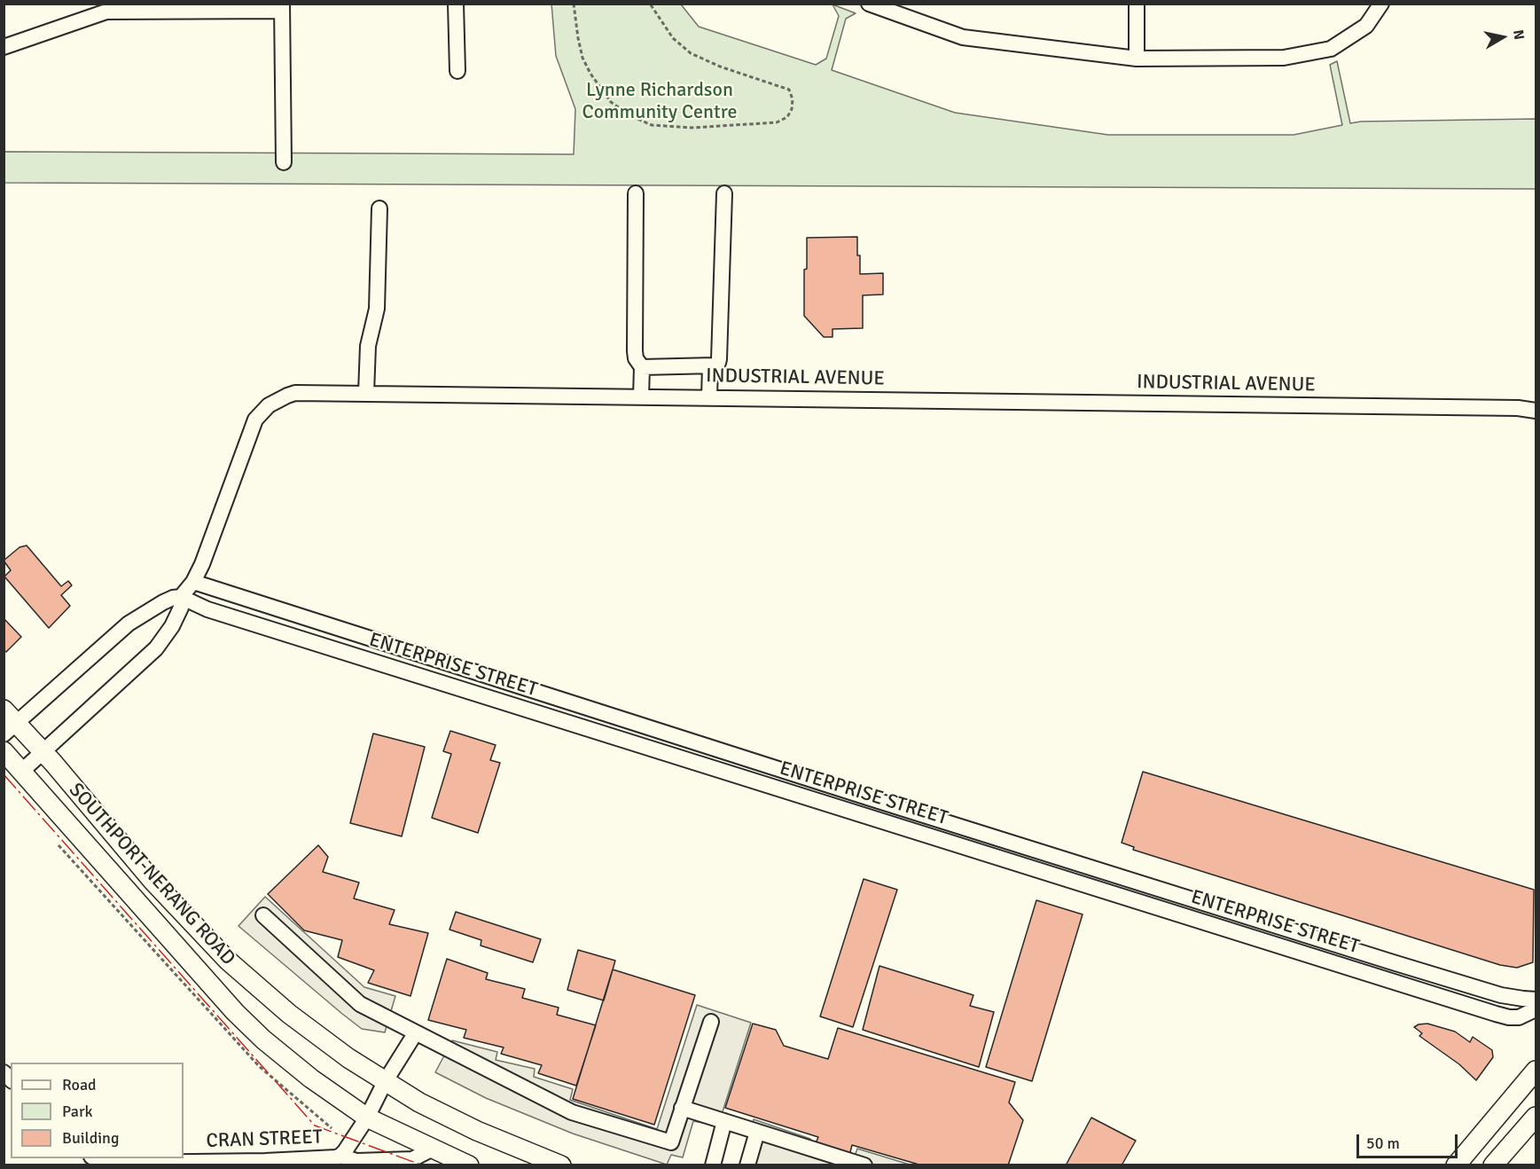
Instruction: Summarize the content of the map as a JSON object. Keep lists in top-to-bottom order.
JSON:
{
  "streets": {
    "main road": ["SOUTHPORT-NERANG ROAD"],
    "street": ["INDUSTRIAL AVENUE", "ENTERPRISE STREET", "CRAN STREET"]
  },
  "crossings": [
    ["INDUSTRIAL AVENUE", "ENTERPRISE STREET"],
    ["INDUSTRIAL AVENUE", "SOUTHPORT-NERANG ROAD"],
    ["SOUTHPORT-NERANG ROAD", "CRAN STREET"]
  ],
  "parks": ["Lynne Richardson Community Centre"],
  "legend": ["Road", "Park", "Building"],
  "scale_bar": "50 m",
  "north": "right"
}
